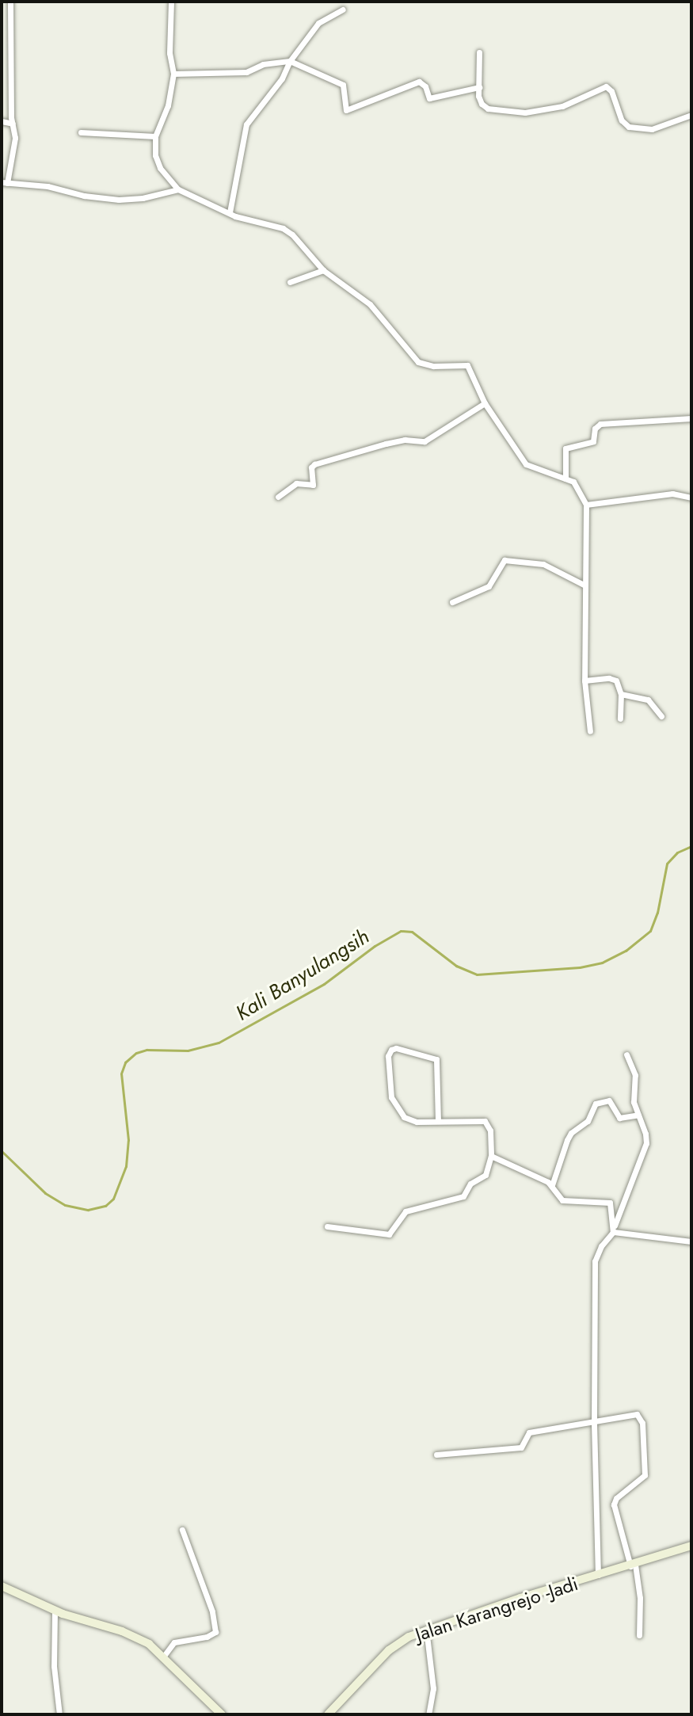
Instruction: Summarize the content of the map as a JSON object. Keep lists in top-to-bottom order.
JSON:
{
  "streets": {
    "street": ["Jalan Karangrejo -Jadi"]
  },
  "water": ["Kali Banyulangsih"]
}
